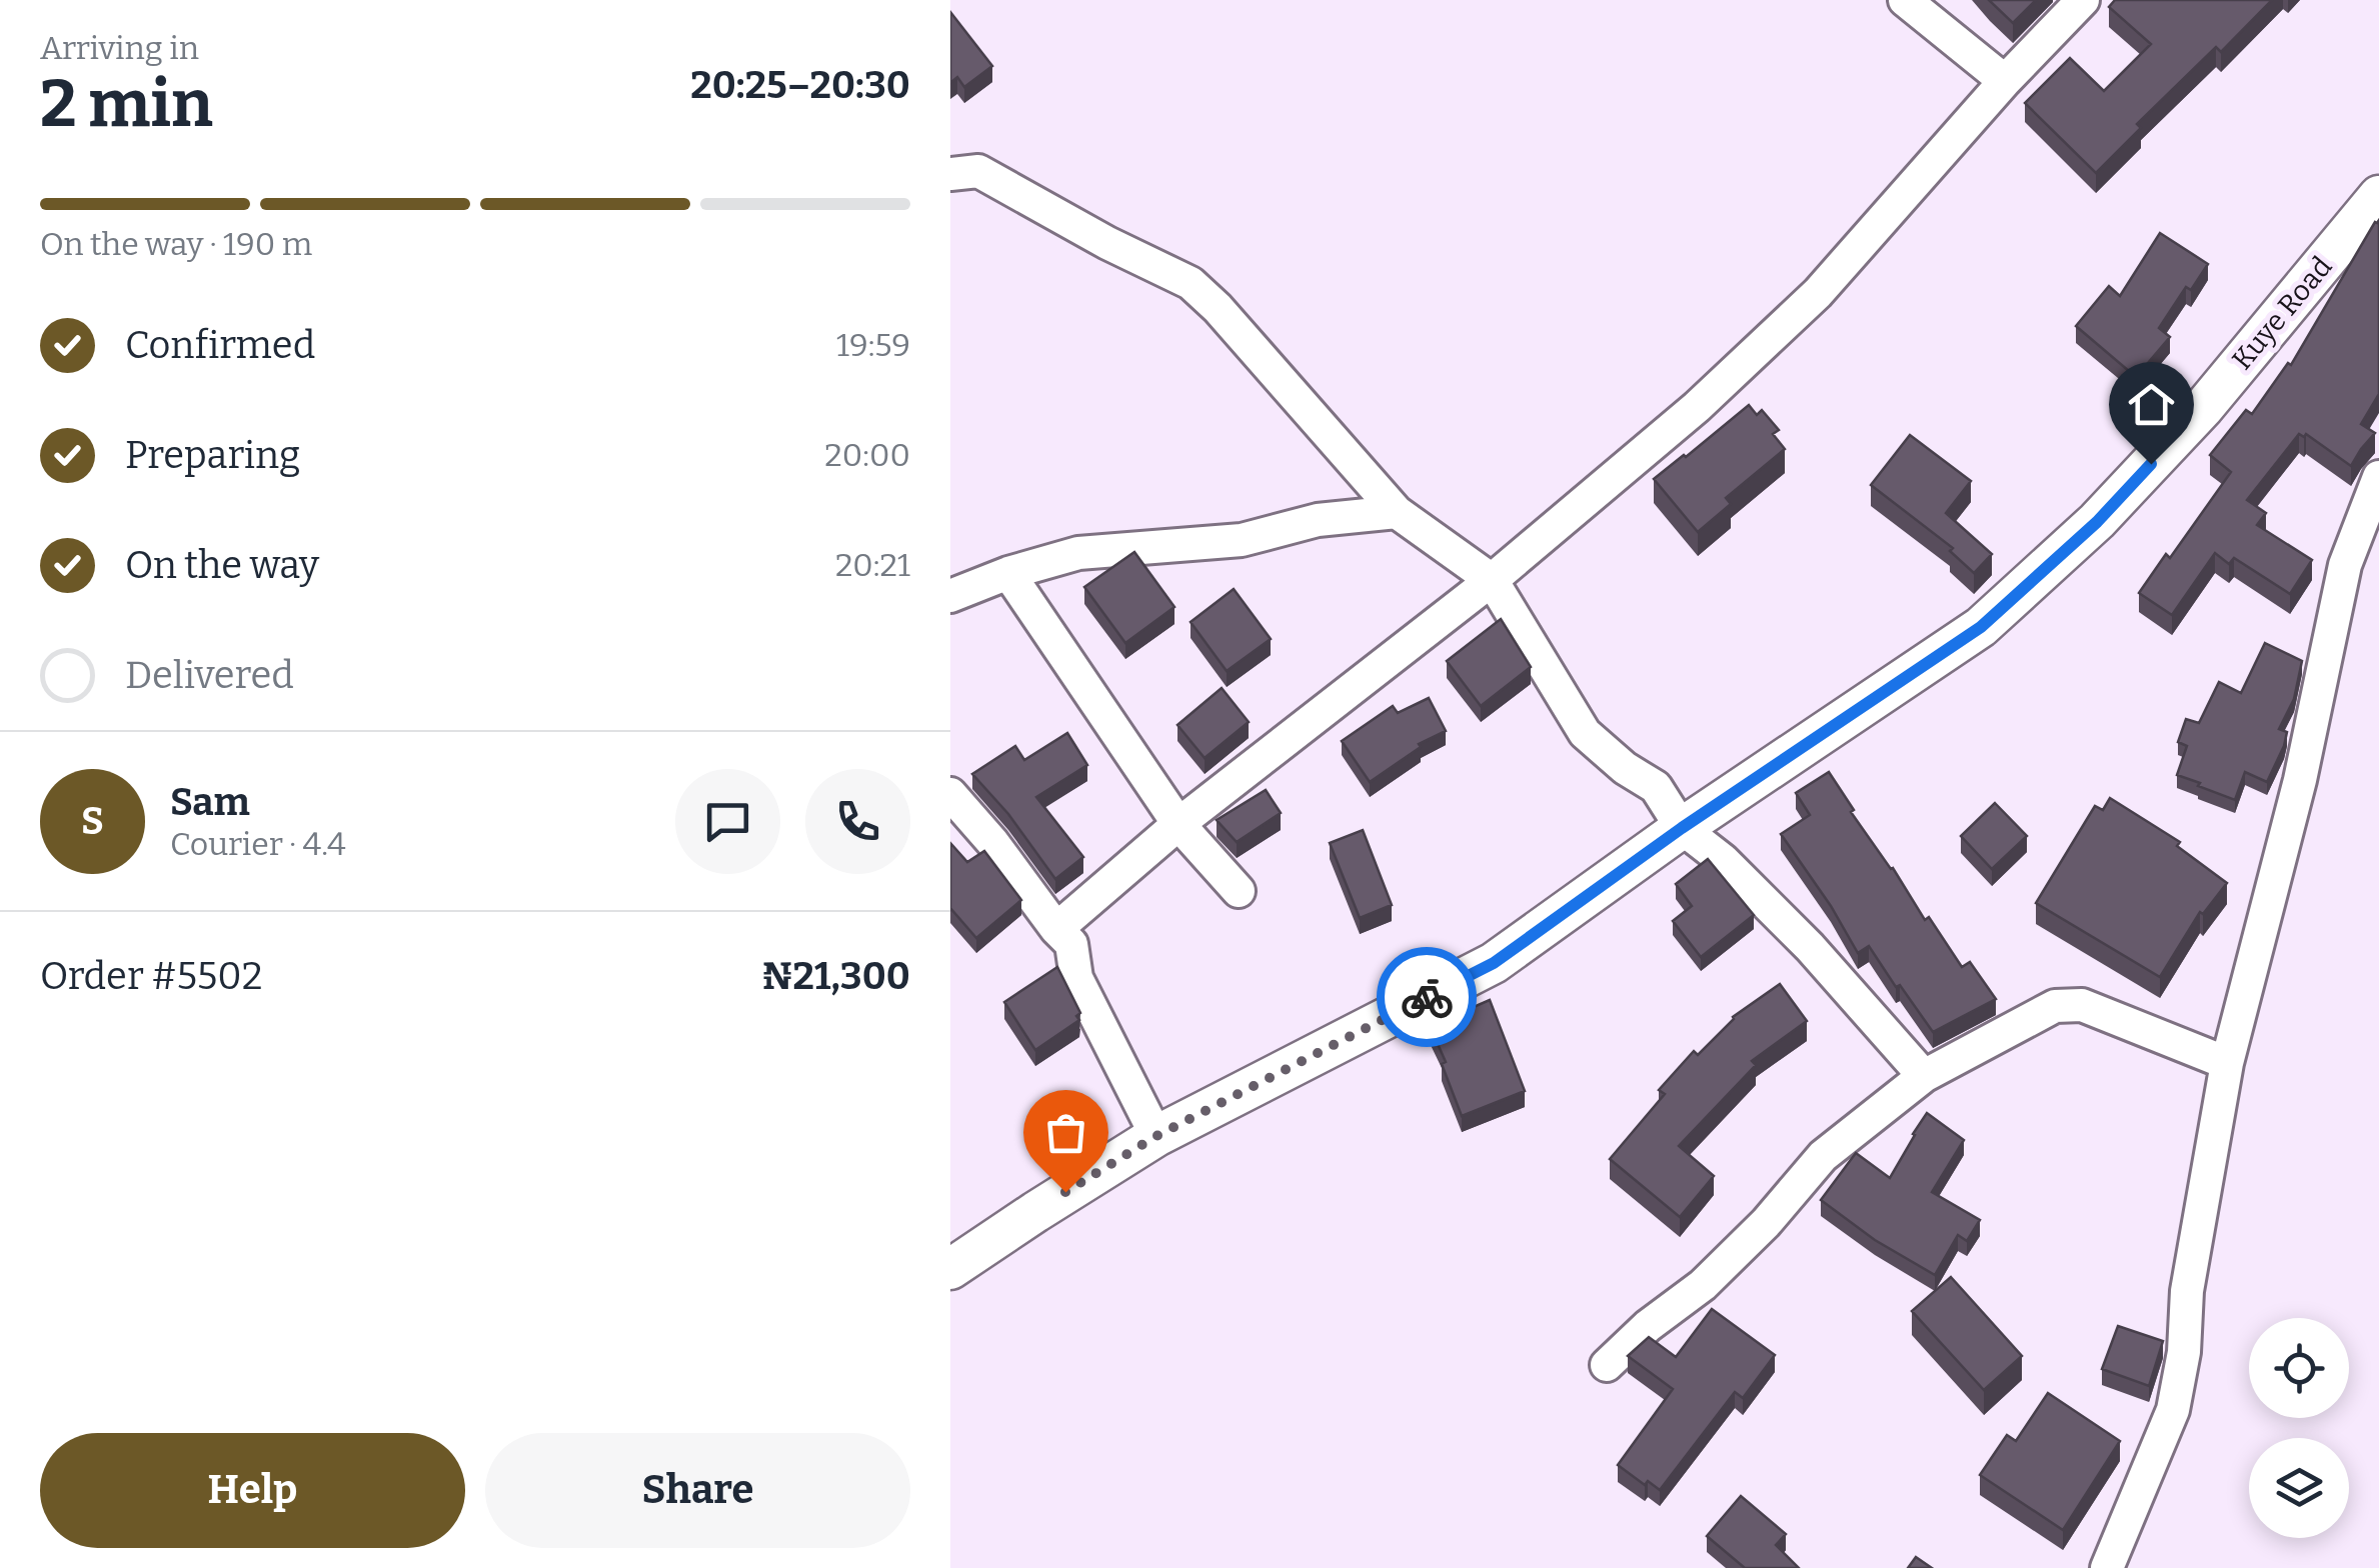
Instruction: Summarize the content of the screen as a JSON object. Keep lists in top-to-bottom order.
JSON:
{
  "streets": {
    "street": ["Kuye Road"]
  },
  "page": {
    "heading": ["2 min", "Arriving in", "20:25–20:30"],
    "panel": [
      "Sam",
      "Courier · 4.4",
      "Order #5502",
      "₦21,300"
    ],
    "bar": "On the way · 190 m",
    "list": [
      ["Confirmed", "19:59"],
      ["Preparing", "20:00"],
      ["On the way", "20:21"],
      "Delivered"
    ],
    "round": "S",
    "buttons": ["Help", "Share"]
  }
}
